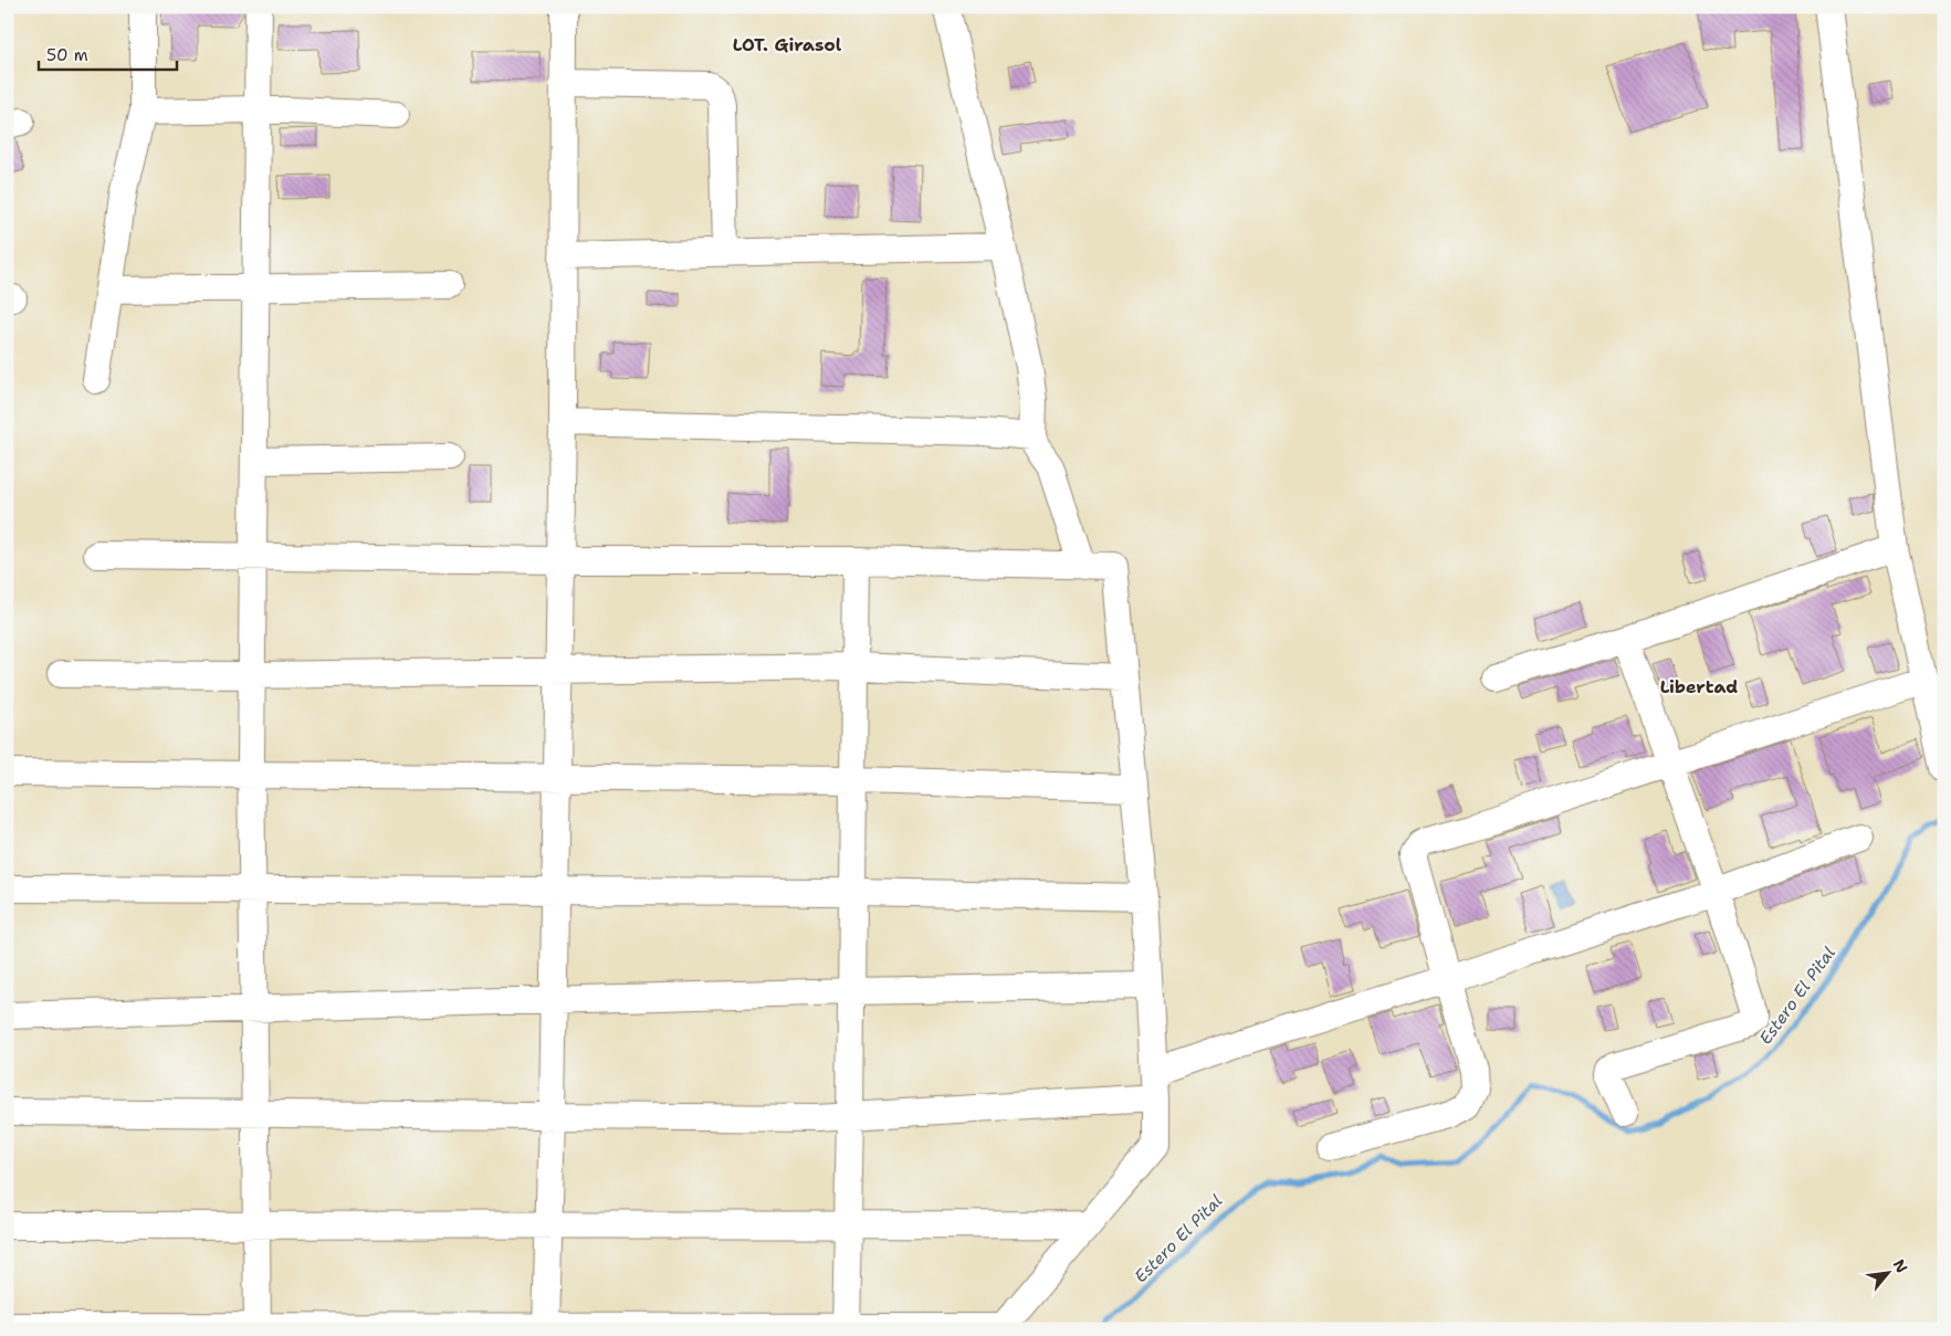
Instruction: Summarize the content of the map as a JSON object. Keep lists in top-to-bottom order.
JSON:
{
  "districts": ["LOT. Girasol", "Libertad"],
  "water": ["Estero El Pital"],
  "scale_bar": "50 m",
  "north": "top right"
}
